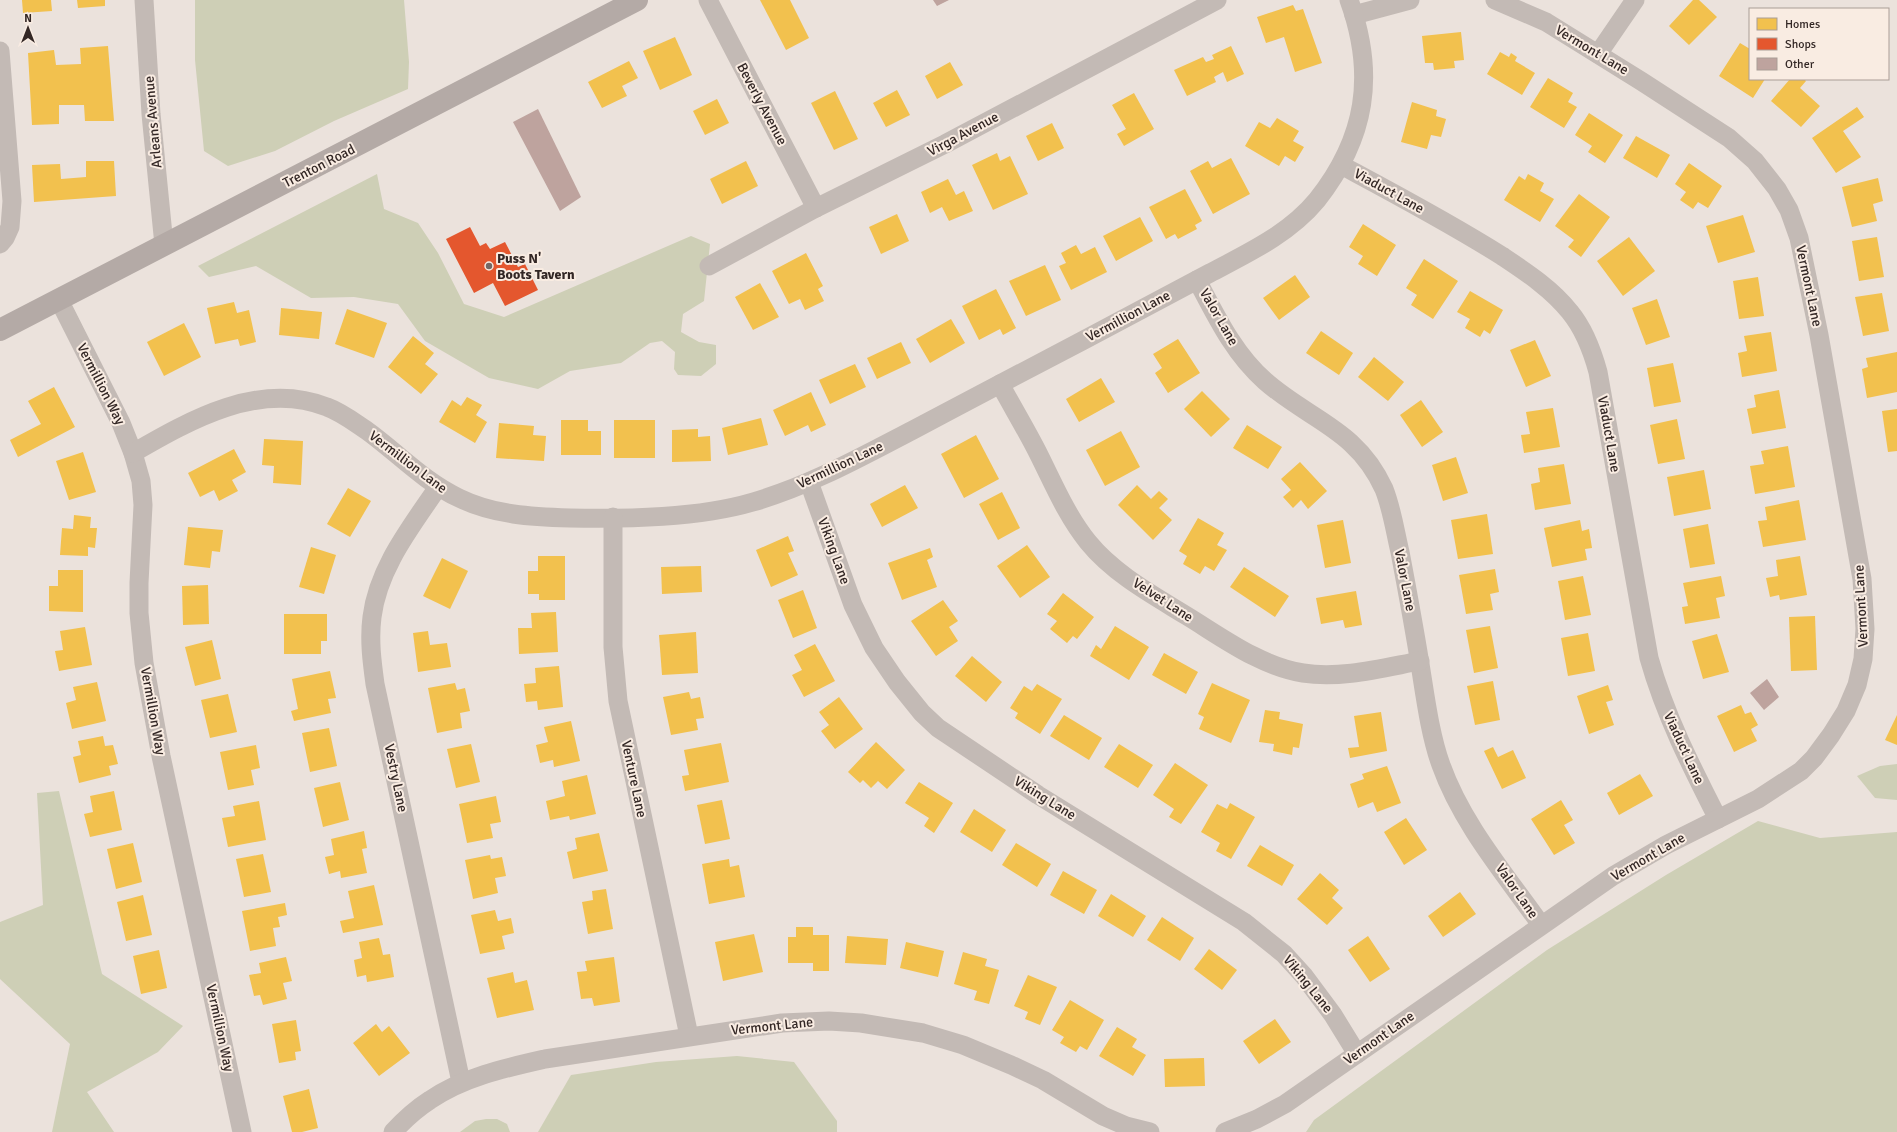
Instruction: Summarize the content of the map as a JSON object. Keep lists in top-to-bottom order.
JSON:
{
  "streets": {
    "main road": ["Trenton Road"],
    "street": [
      "Vermont Lane",
      "Beverly Avenue",
      "Arleans Avenue",
      "Virga Avenue",
      "Viaduct Lane",
      "Vermillion Lane",
      "Valor Lane",
      "Vermillion Way",
      "Viking Lane",
      "Velvet Lane",
      "Vestry Lane",
      "Venture Lane"
    ]
  },
  "crossings": [
    ["Vermont Lane", "Viaduct Lane"],
    ["Vermont Lane", "Valor Lane"],
    ["Vermont Lane", "Viking Lane"],
    ["Vermont Lane", "Vestry Lane"],
    ["Vermont Lane", "Venture Lane"],
    ["Beverly Avenue", "Virga Avenue"],
    ["Arleans Avenue", "Trenton Road"],
    ["Trenton Road", "Vermillion Way"],
    ["Viaduct Lane", "Vermillion Lane"],
    ["Vermillion Lane", "Valor Lane"],
    ["Vermillion Lane", "Vermillion Way"],
    ["Vermillion Lane", "Viking Lane"],
    ["Vermillion Lane", "Velvet Lane"],
    ["Vermillion Lane", "Vestry Lane"],
    ["Vermillion Lane", "Venture Lane"],
    ["Valor Lane", "Velvet Lane"]
  ],
  "places": ["Puss N' Boots Tavern"],
  "legend": ["Homes", "Shops", "Other"],
  "north": "top"
}
